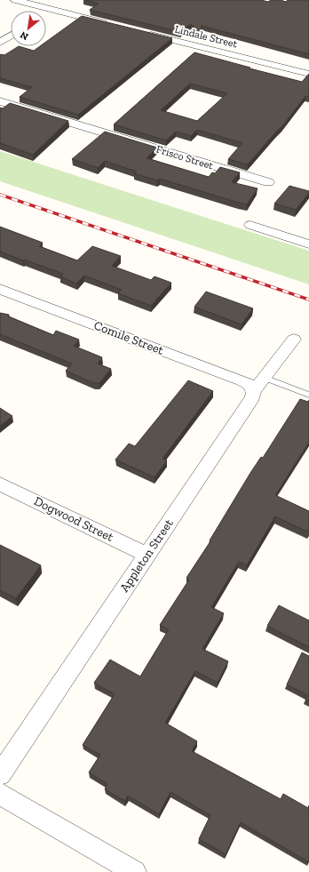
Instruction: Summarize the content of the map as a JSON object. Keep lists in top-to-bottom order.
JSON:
{
  "streets": {
    "street": [
      "Lindale Street",
      "Frisco Street",
      "Comile Street",
      "Dogwood Street",
      "Appleton Street"
    ]
  },
  "crossings": [
    ["Comile Street", "Appleton Street"],
    ["Dogwood Street", "Appleton Street"]
  ],
  "north": "bottom left"
}
